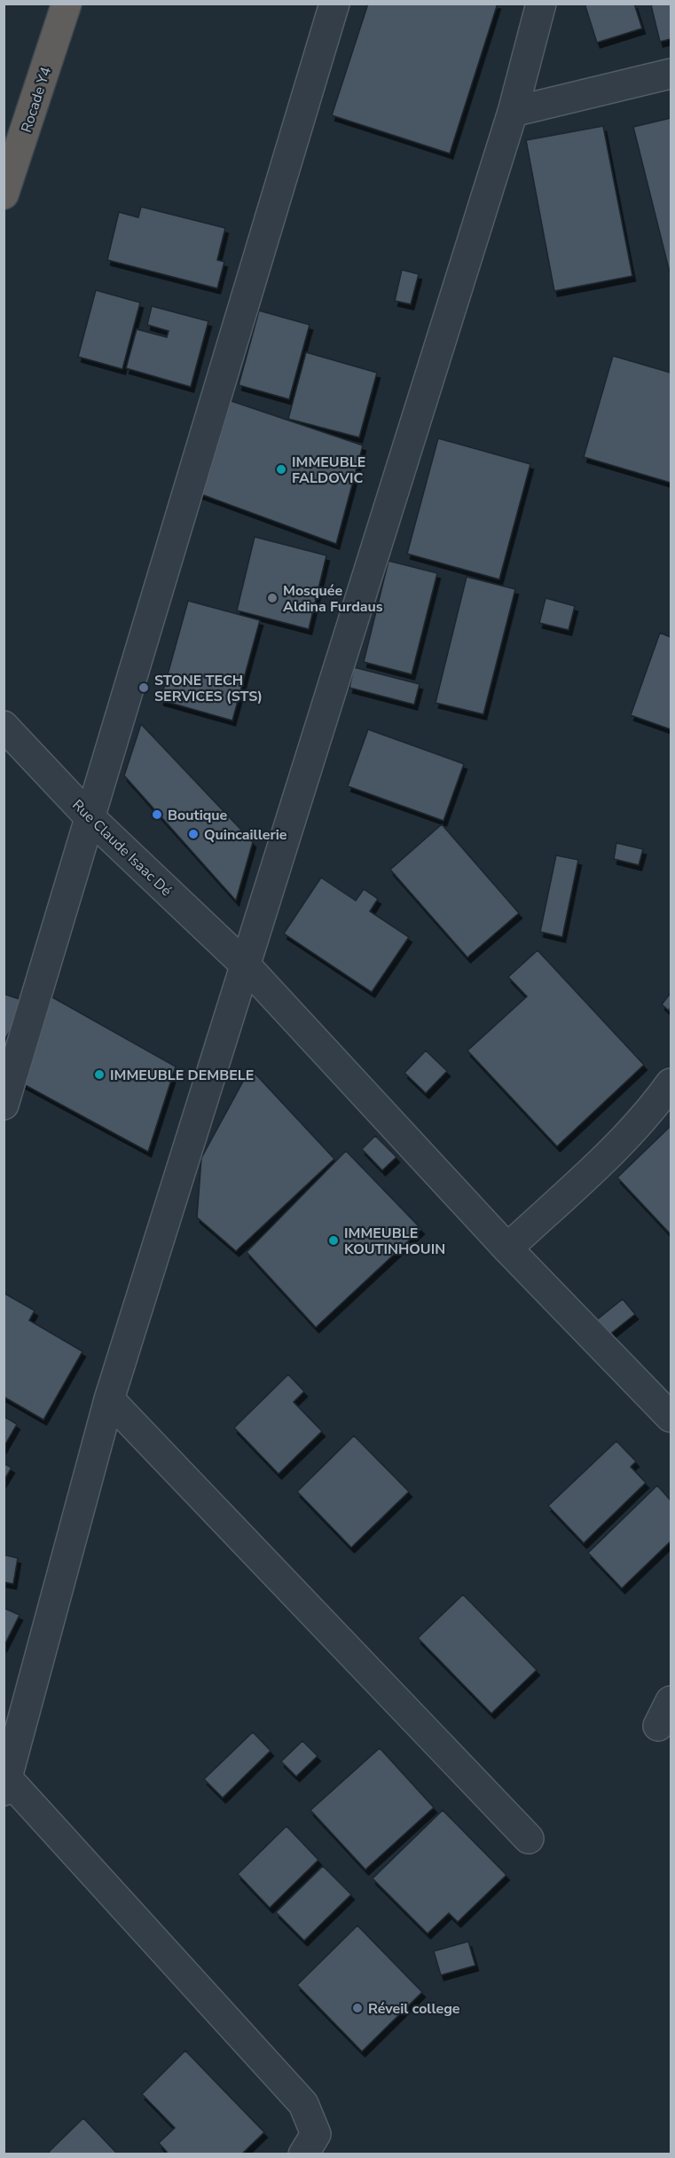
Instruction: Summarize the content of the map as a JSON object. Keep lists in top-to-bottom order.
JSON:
{
  "streets": {
    "highway": ["Rocade Y4"],
    "street": ["Rue Claude Isaac Dé"]
  },
  "places": [
    "IMMEUBLE FALDOVIC",
    "Mosquée Aldina Furdaus",
    "STONE TECH SERVICES (STS)",
    "Boutique",
    "Quincaillerie",
    "IMMEUBLE DEMBELE",
    "IMMEUBLE KOUTINHOUIN",
    "Réveil college"
  ]
}
